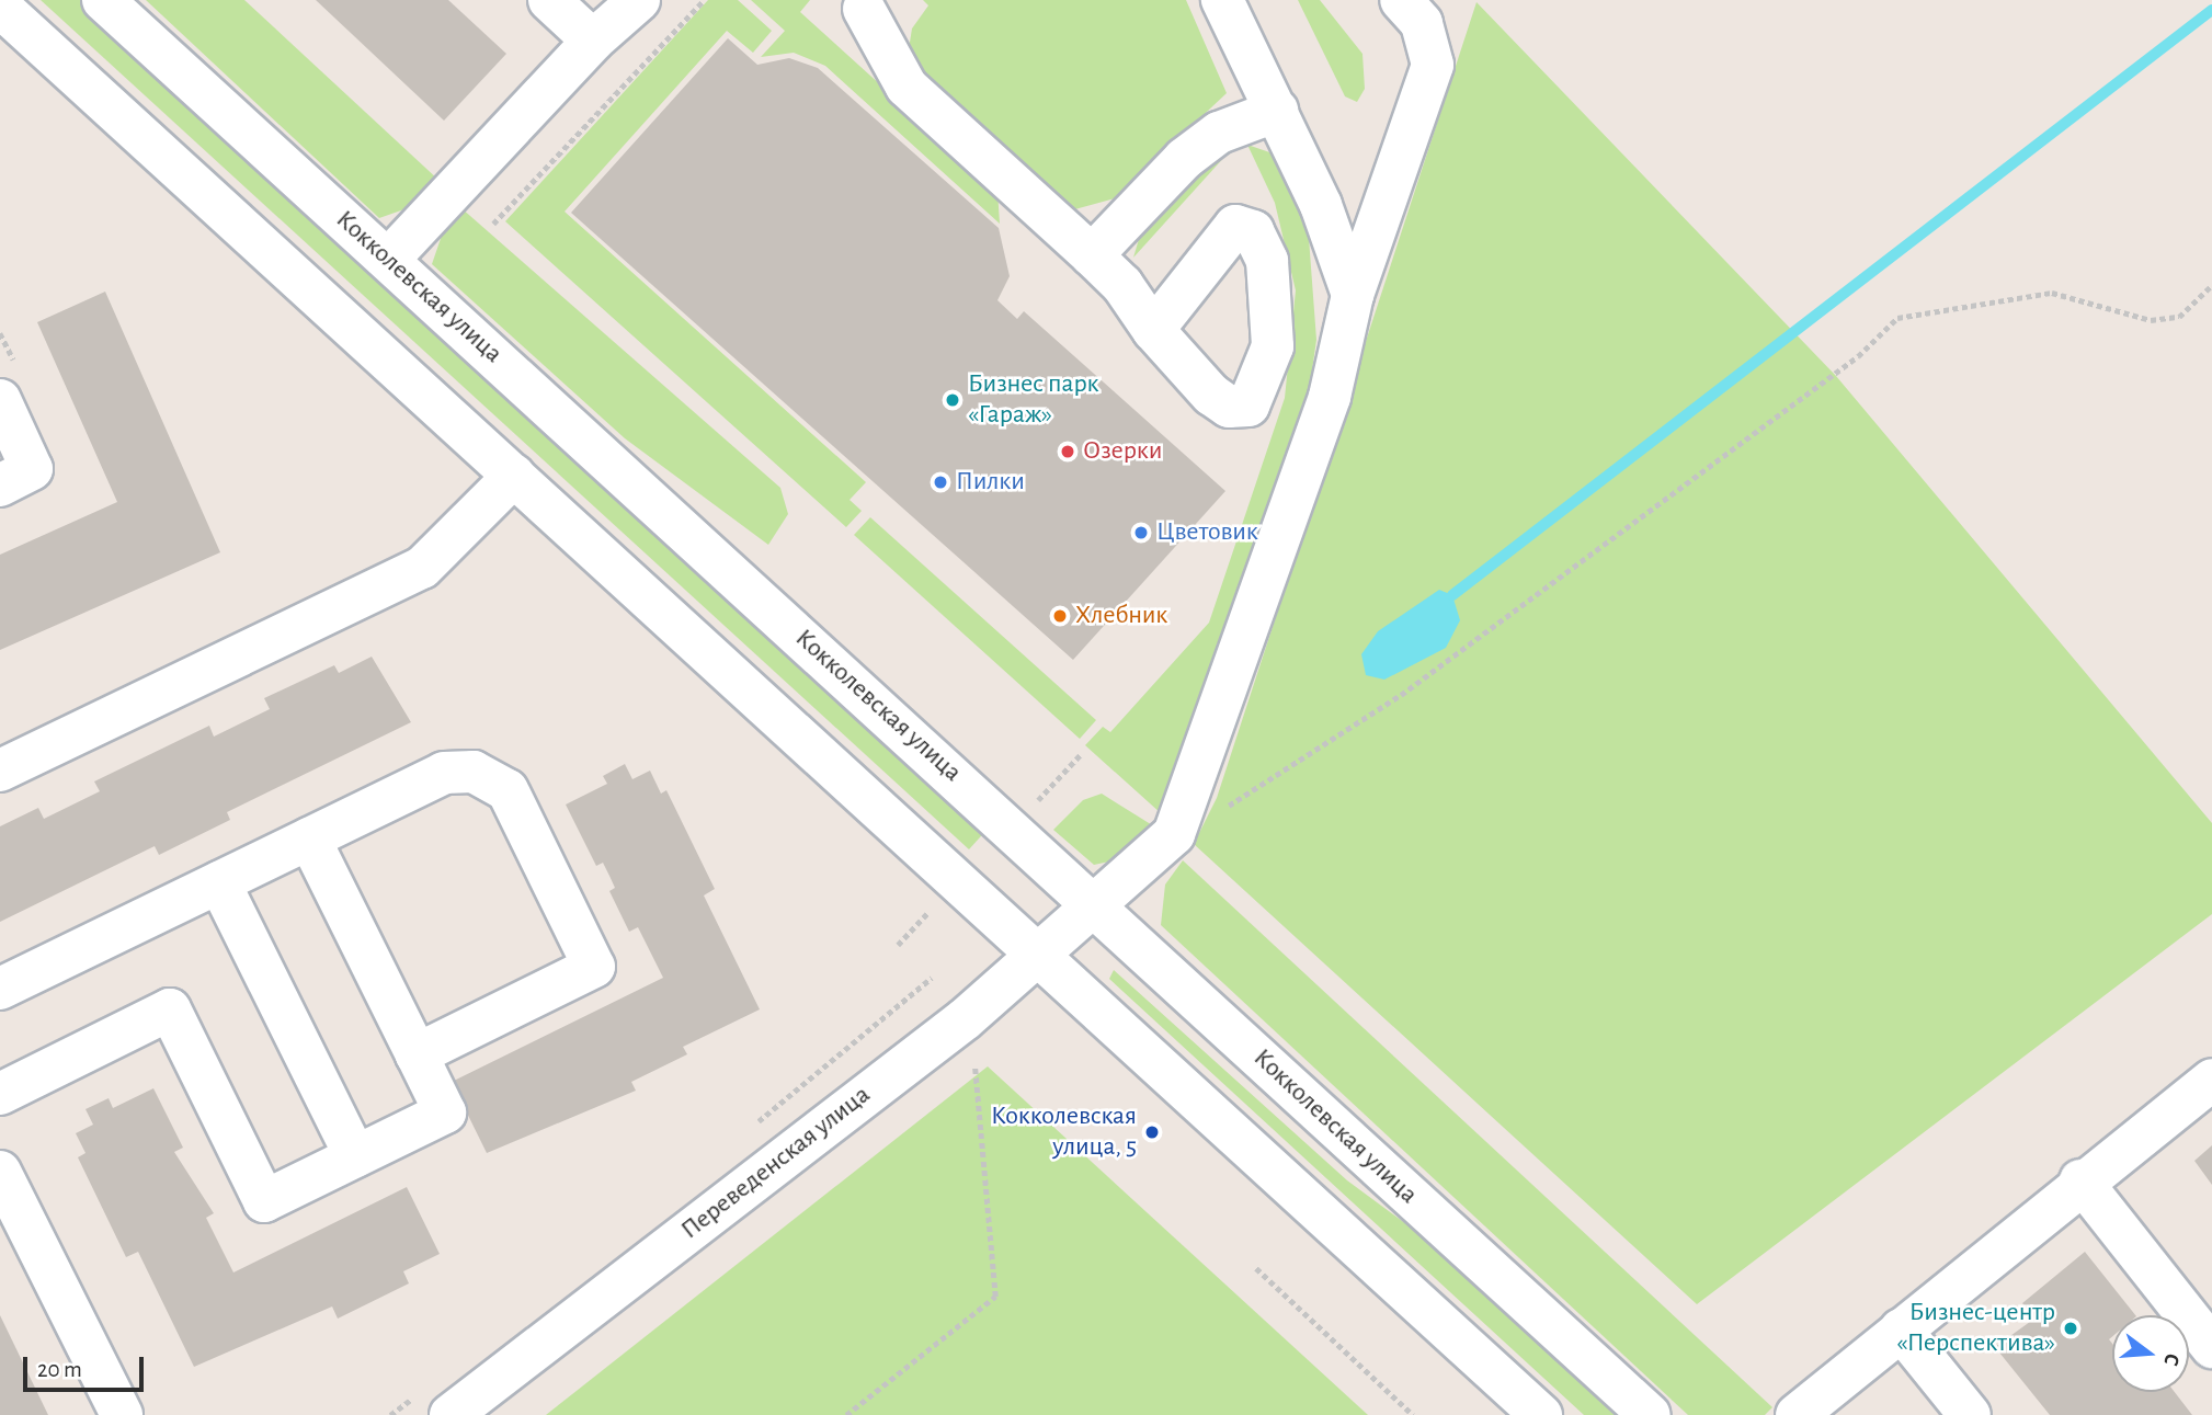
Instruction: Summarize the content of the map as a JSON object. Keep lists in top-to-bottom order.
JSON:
{
  "streets": {
    "street": ["Кокколевская улица", "Переведенская улица"]
  },
  "crossings": [
    ["Кокколевская улица", "Переведенская улица"]
  ],
  "places": [
    "Бизнес парк «Гараж»",
    "Озерки",
    "Пилки",
    "Цветовик",
    "Хлебник",
    "Кокколевская улица, 5",
    "Бизнес-центр «Перспектива»"
  ],
  "scale_bar": "20 m",
  "north": "right"
}
